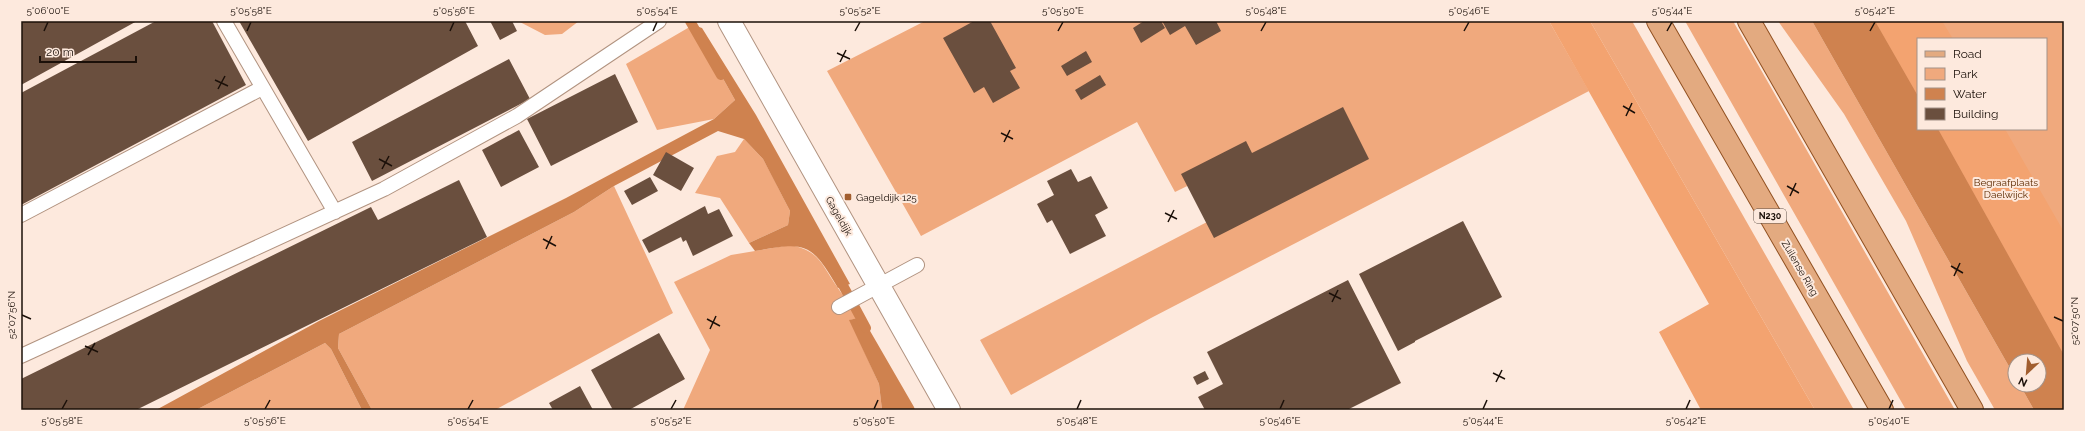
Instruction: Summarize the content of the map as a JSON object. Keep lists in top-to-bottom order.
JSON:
{
  "streets": {
    "main road": ["N230", "Zuilense Ring"],
    "street": ["Gageldijk"]
  },
  "parks": ["Begraafplaats Daelwijck"],
  "places": {
    "transit": ["Gageldijk 125"]
  },
  "legend": [
    "Road",
    "Park",
    "Water",
    "Building"
  ],
  "scale_bar": "20 m",
  "north": "bottom left",
  "coordinates": [
    "5°06'00\"E",
    "5°05'58\"E",
    "5°05'56\"E",
    "5°05'54\"E",
    "5°05'52\"E",
    "5°05'50\"E",
    "5°05'48\"E",
    "5°05'46\"E",
    "5°05'44\"E",
    "5°05'42\"E",
    "52°07'56\"N",
    "52°07'50\"N",
    "5°05'40\"E"
  ]
}
